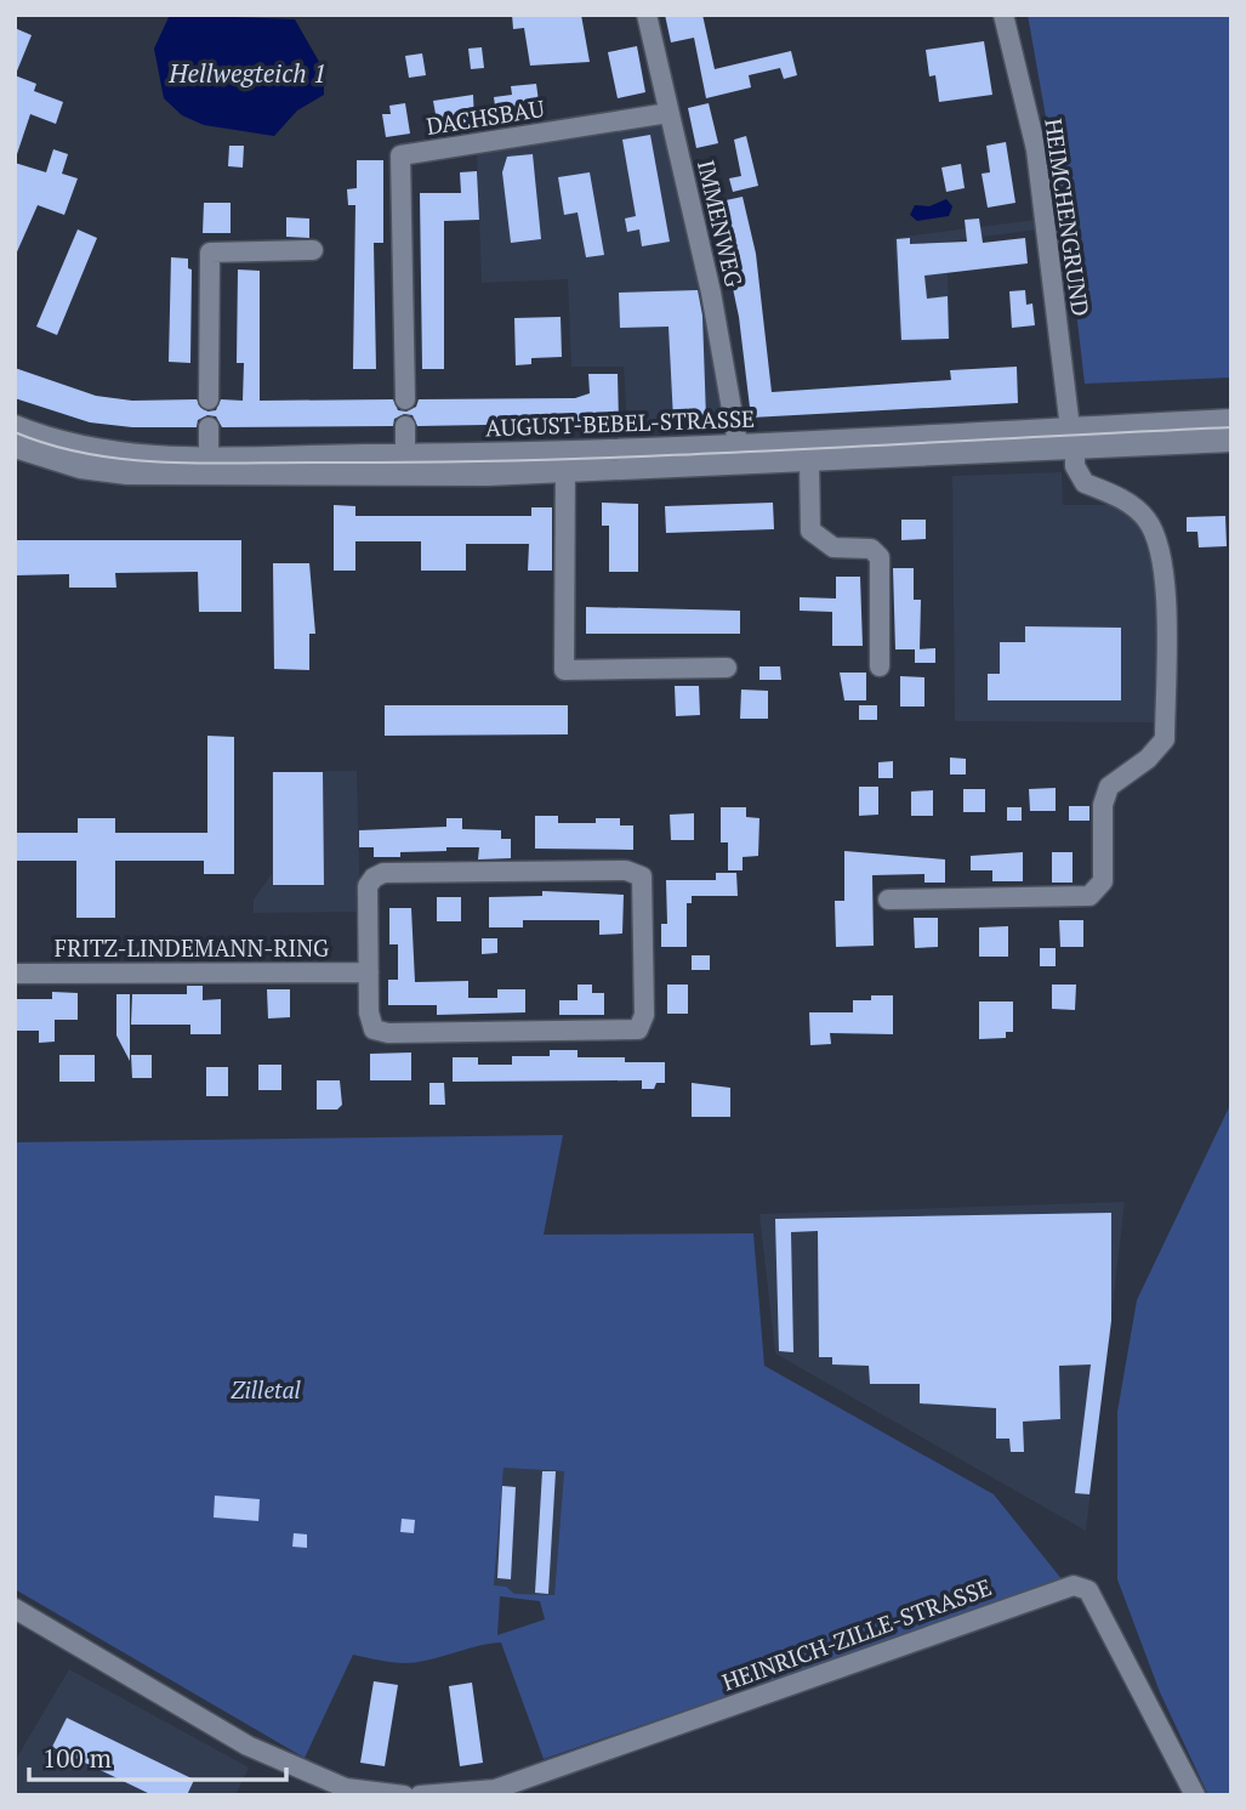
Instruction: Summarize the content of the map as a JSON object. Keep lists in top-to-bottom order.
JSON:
{
  "streets": {
    "street": [
      "DACHSBAU",
      "HEIMCHENGRUND",
      "IMMENWEG",
      "AUGUST-BEBEL-STRASSE",
      "FRITZ-LINDEMANN-RING",
      "HEINRICH-ZILLE-STRASSE"
    ]
  },
  "crossings": [
    ["DACHSBAU", "IMMENWEG"],
    ["HEIMCHENGRUND", "AUGUST-BEBEL-STRASSE"],
    ["IMMENWEG", "AUGUST-BEBEL-STRASSE"]
  ],
  "water": ["Hellwegteich 1"],
  "parks": ["Zilletal"],
  "scale_bar": "100 m"
}
